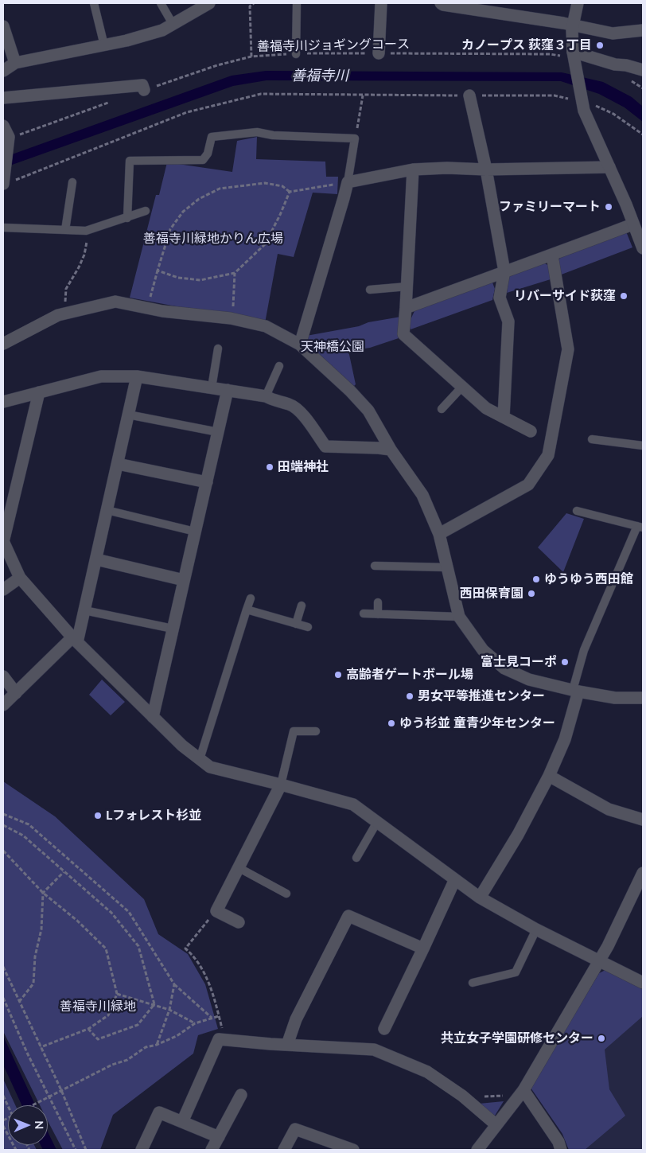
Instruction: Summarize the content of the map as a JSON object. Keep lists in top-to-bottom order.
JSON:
{
  "streets": {
    "path": ["善福寺川ジョギングコース"]
  },
  "water": ["善福寺川"],
  "parks": ["善福寺川緑地かりん広場", "天神橋公園", "善福寺川緑地"],
  "places": [
    "カノープス 荻窪３丁目",
    "ファミリーマート",
    "リバーサイド荻窪",
    "田端神社",
    "ゆうゆう西田館",
    "西田保育園",
    "富士見コーポ",
    "高齢者ゲートボール場",
    "男女平等推進センター",
    "ゆう杉並 童青少年センター",
    "Lフォレスト杉並",
    "共立女子学園研修センター"
  ],
  "north": "right"
}
